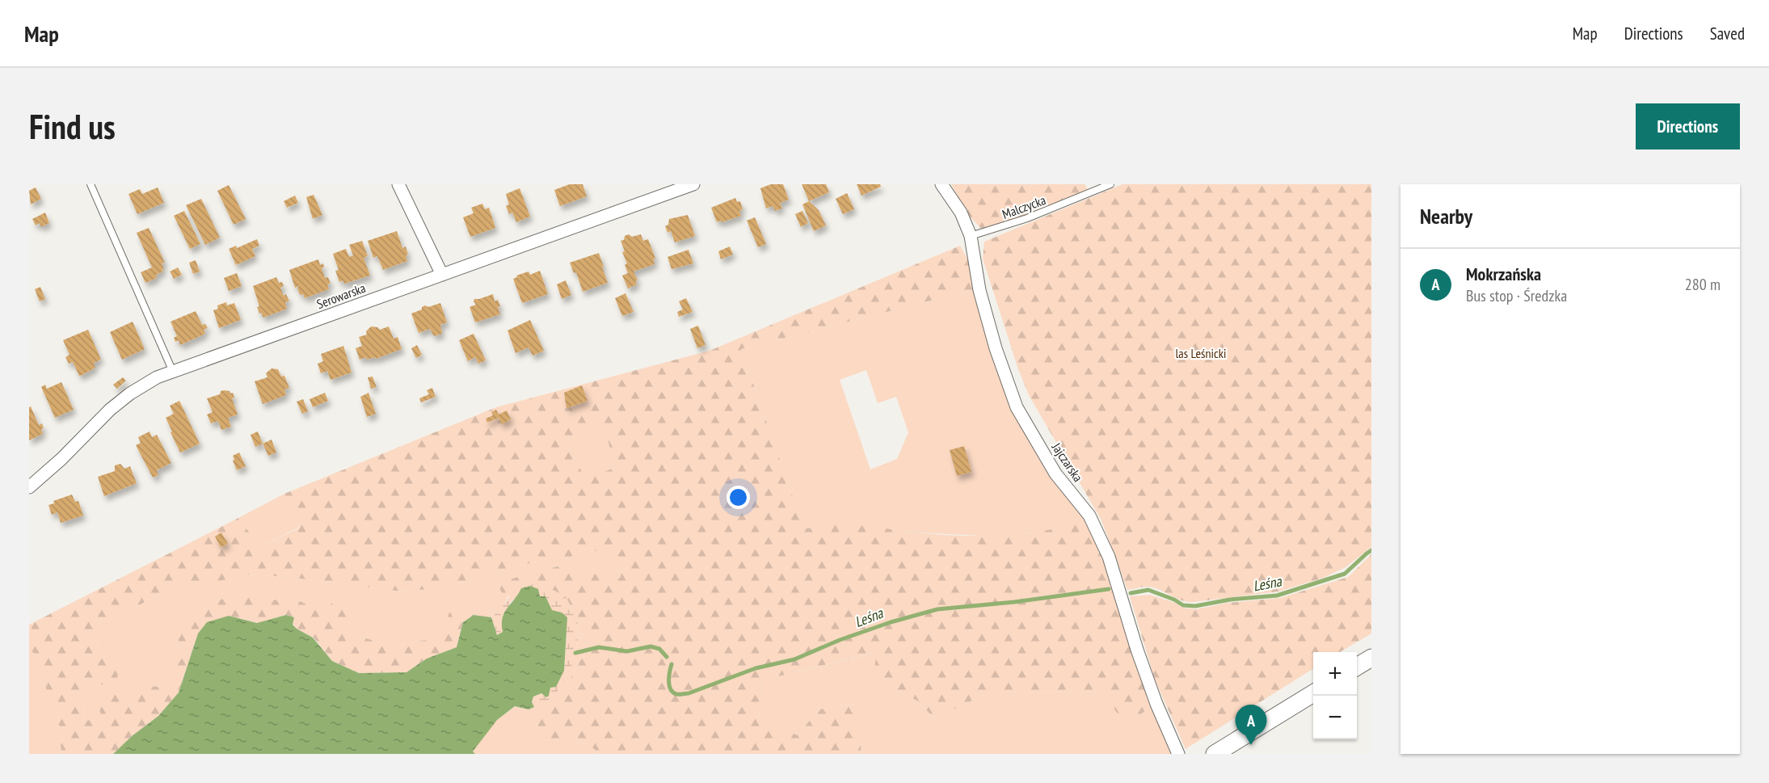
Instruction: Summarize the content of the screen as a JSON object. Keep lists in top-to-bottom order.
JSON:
{
  "streets": {
    "street": ["Serowarska", "Jajczarska"],
    "lane": ["Malczycka"]
  },
  "crossings": [
    ["Malczycka", "Jajczarska"]
  ],
  "water": ["Leśna"],
  "parks": ["las Leśnicki"],
  "page": {
    "header": "Map",
    "nav": ["Map", "Directions", "Saved"],
    "buttons": "Directions",
    "title": "Find us",
    "heading": "Nearby",
    "list": [
      {
        "mark": "A",
        "name": "Mokrzańska",
        "note": "Bus stop · Średzka",
        "value": "280 m"
      }
    ],
    "map_buttons": ["+", "−"],
    "pins": "A"
  }
}
